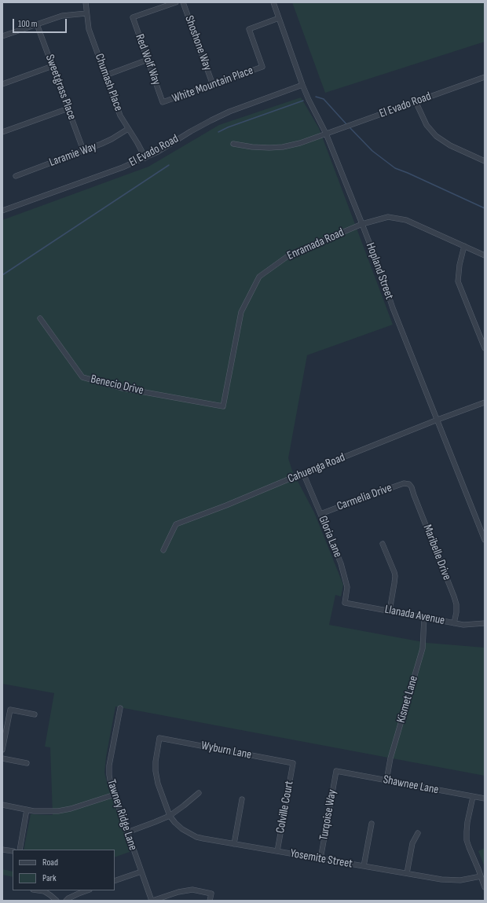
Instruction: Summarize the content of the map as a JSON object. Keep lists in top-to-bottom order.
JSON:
{
  "streets": {
    "street": [
      "Shoshone Way",
      "Red Wolf Way",
      "Chumash Place",
      "White Mountain Place",
      "Sweetgrass Place",
      "El Evado Road",
      "Laramie Way",
      "Enramada Road",
      "Hopland Street",
      "Benecio Drive",
      "Cahuenga Road",
      "Carmelia Drive",
      "Gloria Lane",
      "Maribelle Drive",
      "Llanada Avenue",
      "Kismet Lane",
      "Wyburn Lane",
      "Shawnee Lane",
      "Colville Court",
      "Tawney Ridge Lane",
      "Turqoise Way",
      "Yosemite Street"
    ]
  },
  "crossings": [
    ["Shoshone Way", "White Mountain Place"],
    ["Red Wolf Way", "White Mountain Place"],
    ["Chumash Place", "El Evado Road"],
    ["Chumash Place", "Laramie Way"],
    ["White Mountain Place", "Hopland Street"],
    ["Sweetgrass Place", "Laramie Way"],
    ["El Evado Road", "Hopland Street"],
    ["Enramada Road", "Hopland Street"],
    ["Enramada Road", "Benecio Drive"],
    ["Hopland Street", "Cahuenga Road"],
    ["Cahuenga Road", "Gloria Lane"],
    ["Carmelia Drive", "Gloria Lane"],
    ["Carmelia Drive", "Maribelle Drive"],
    ["Gloria Lane", "Llanada Avenue"],
    ["Maribelle Drive", "Llanada Avenue"],
    ["Llanada Avenue", "Kismet Lane"],
    ["Kismet Lane", "Shawnee Lane"],
    ["Wyburn Lane", "Colville Court"],
    ["Wyburn Lane", "Yosemite Street"],
    ["Shawnee Lane", "Turqoise Way"],
    ["Colville Court", "Yosemite Street"],
    ["Turqoise Way", "Yosemite Street"]
  ],
  "legend": ["Road", "Park"],
  "scale_bar": "100 m"
}
